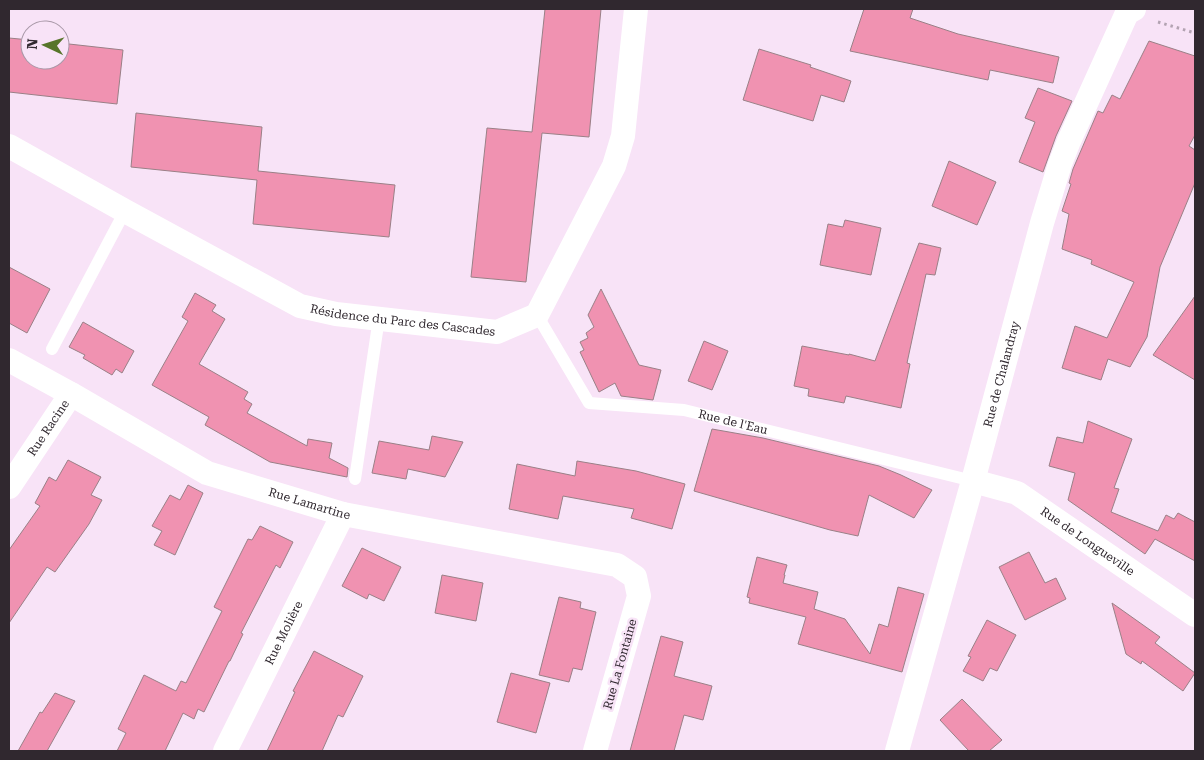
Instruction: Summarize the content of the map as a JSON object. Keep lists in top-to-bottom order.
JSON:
{
  "streets": {
    "street": [
      "Résidence du Parc des Cascades",
      "Rue de Chalandray",
      "Rue Racine",
      "Rue Lamartine",
      "Rue de Longueville",
      "Rue Molière",
      "Rue La Fontaine"
    ],
    "lane": ["Rue de l'Eau"]
  },
  "crossings": [
    ["Résidence du Parc des Cascades", "Rue de l'Eau"],
    ["Rue de Chalandray", "Rue de l'Eau"],
    ["Rue de Chalandray", "Rue de Longueville"],
    ["Rue de l'Eau", "Rue de Longueville"],
    ["Rue Racine", "Rue Lamartine"],
    ["Rue Lamartine", "Rue Molière"],
    ["Rue Lamartine", "Rue La Fontaine"]
  ],
  "north": "left"
}
